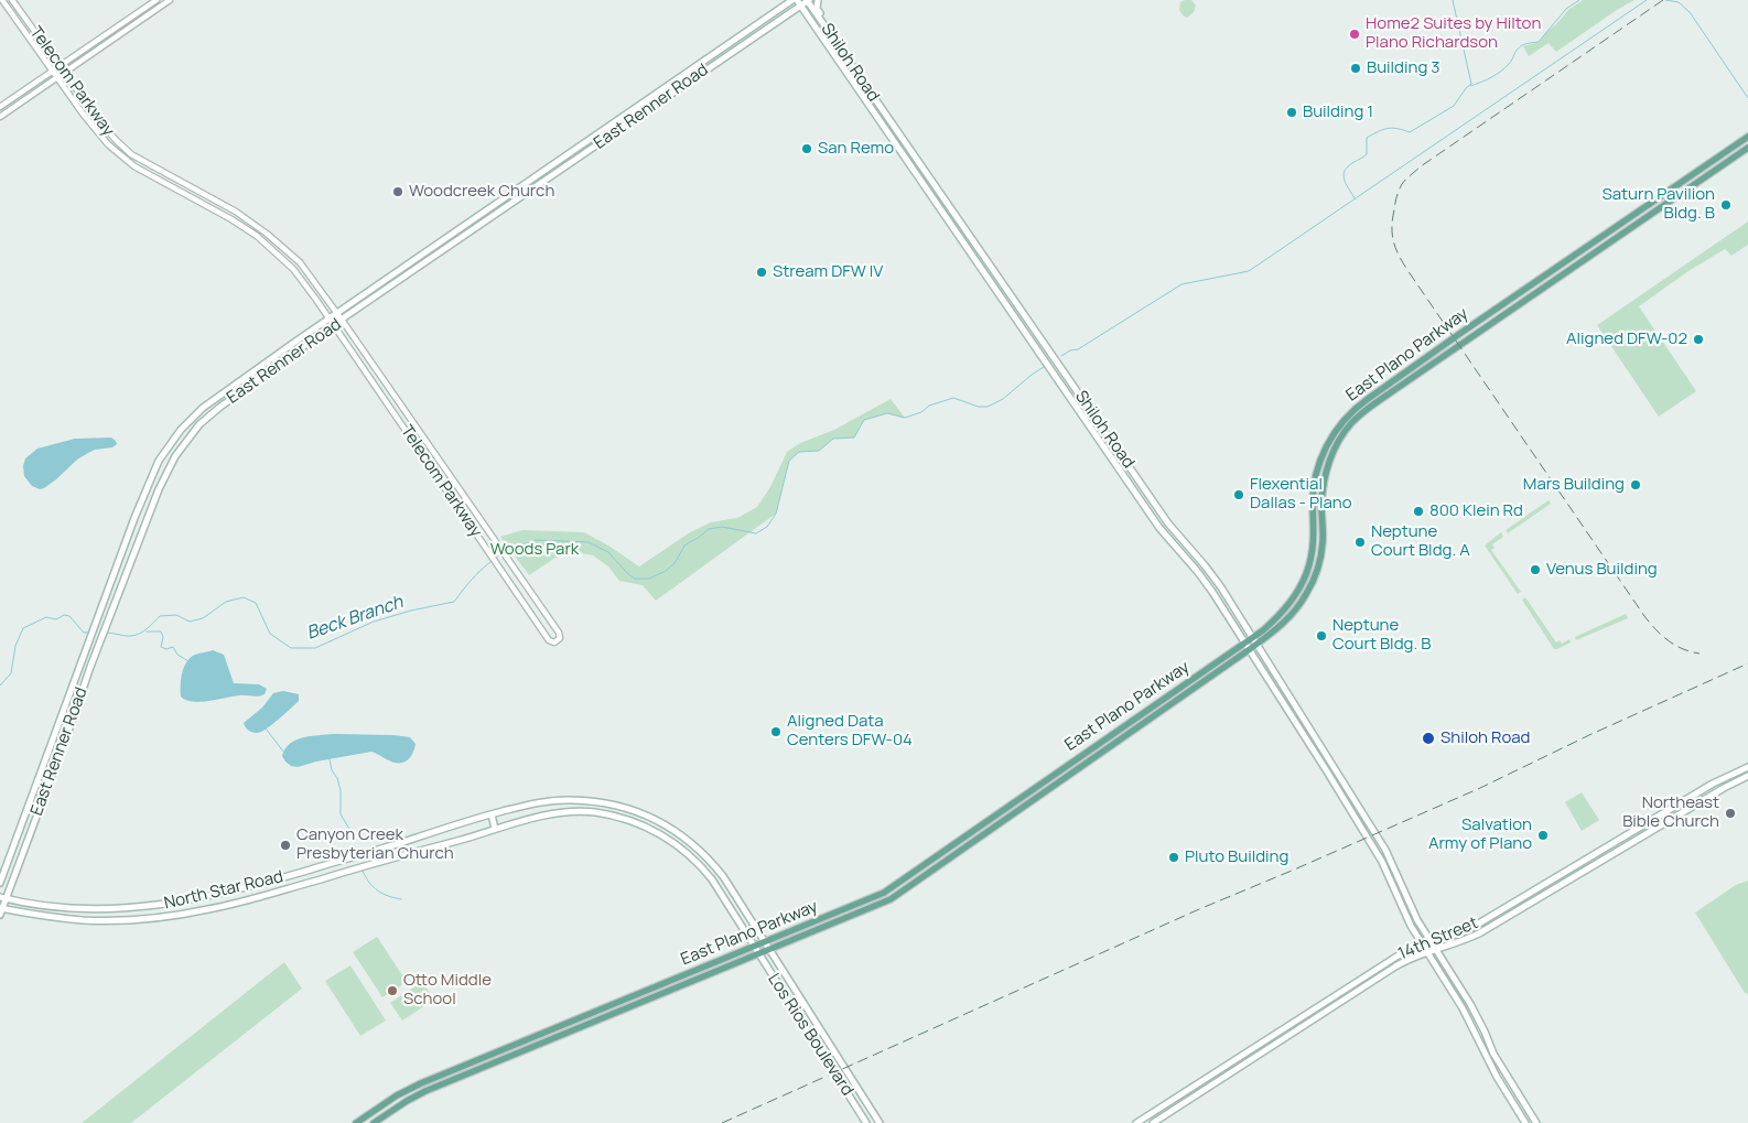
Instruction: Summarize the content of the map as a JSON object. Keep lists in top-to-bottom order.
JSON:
{
  "streets": {
    "main road": [
      "Shiloh Road",
      "East Renner Road",
      "East Plano Parkway",
      "North Star Road",
      "14th Street",
      "Los Rios Boulevard"
    ],
    "street": ["Telecom Parkway"]
  },
  "crossings": [
    ["Shiloh Road", "East Renner Road"],
    ["Shiloh Road", "East Plano Parkway"],
    ["Shiloh Road", "14th Street"],
    ["Telecom Parkway", "East Renner Road"],
    ["East Renner Road", "North Star Road"],
    ["East Plano Parkway", "North Star Road"],
    ["East Plano Parkway", "Los Rios Boulevard"],
    ["North Star Road", "Los Rios Boulevard"]
  ],
  "water": ["Beck Branch"],
  "parks": ["Woods Park"],
  "places": [
    "Home2 Suites by Hilton Plano Richardson",
    "Building 3",
    "Building 1",
    "San Remo",
    "Woodcreek Church",
    "Saturn Pavilion Bldg. B",
    "Stream DFW IV",
    "Aligned DFW-02",
    "Mars Building",
    "Flexential Dallas - Plano",
    "800 Klein Rd",
    "Neptune Court Bldg. A",
    "Venus Building",
    "Neptune Court Bldg. B",
    "Aligned Data Centers DFW-04",
    "Shiloh Road",
    "Northeast Bible Church",
    "Salvation Army of Plano",
    "Canyon Creek Presbyterian Church",
    "Pluto Building",
    "Otto Middle School"
  ]
}
